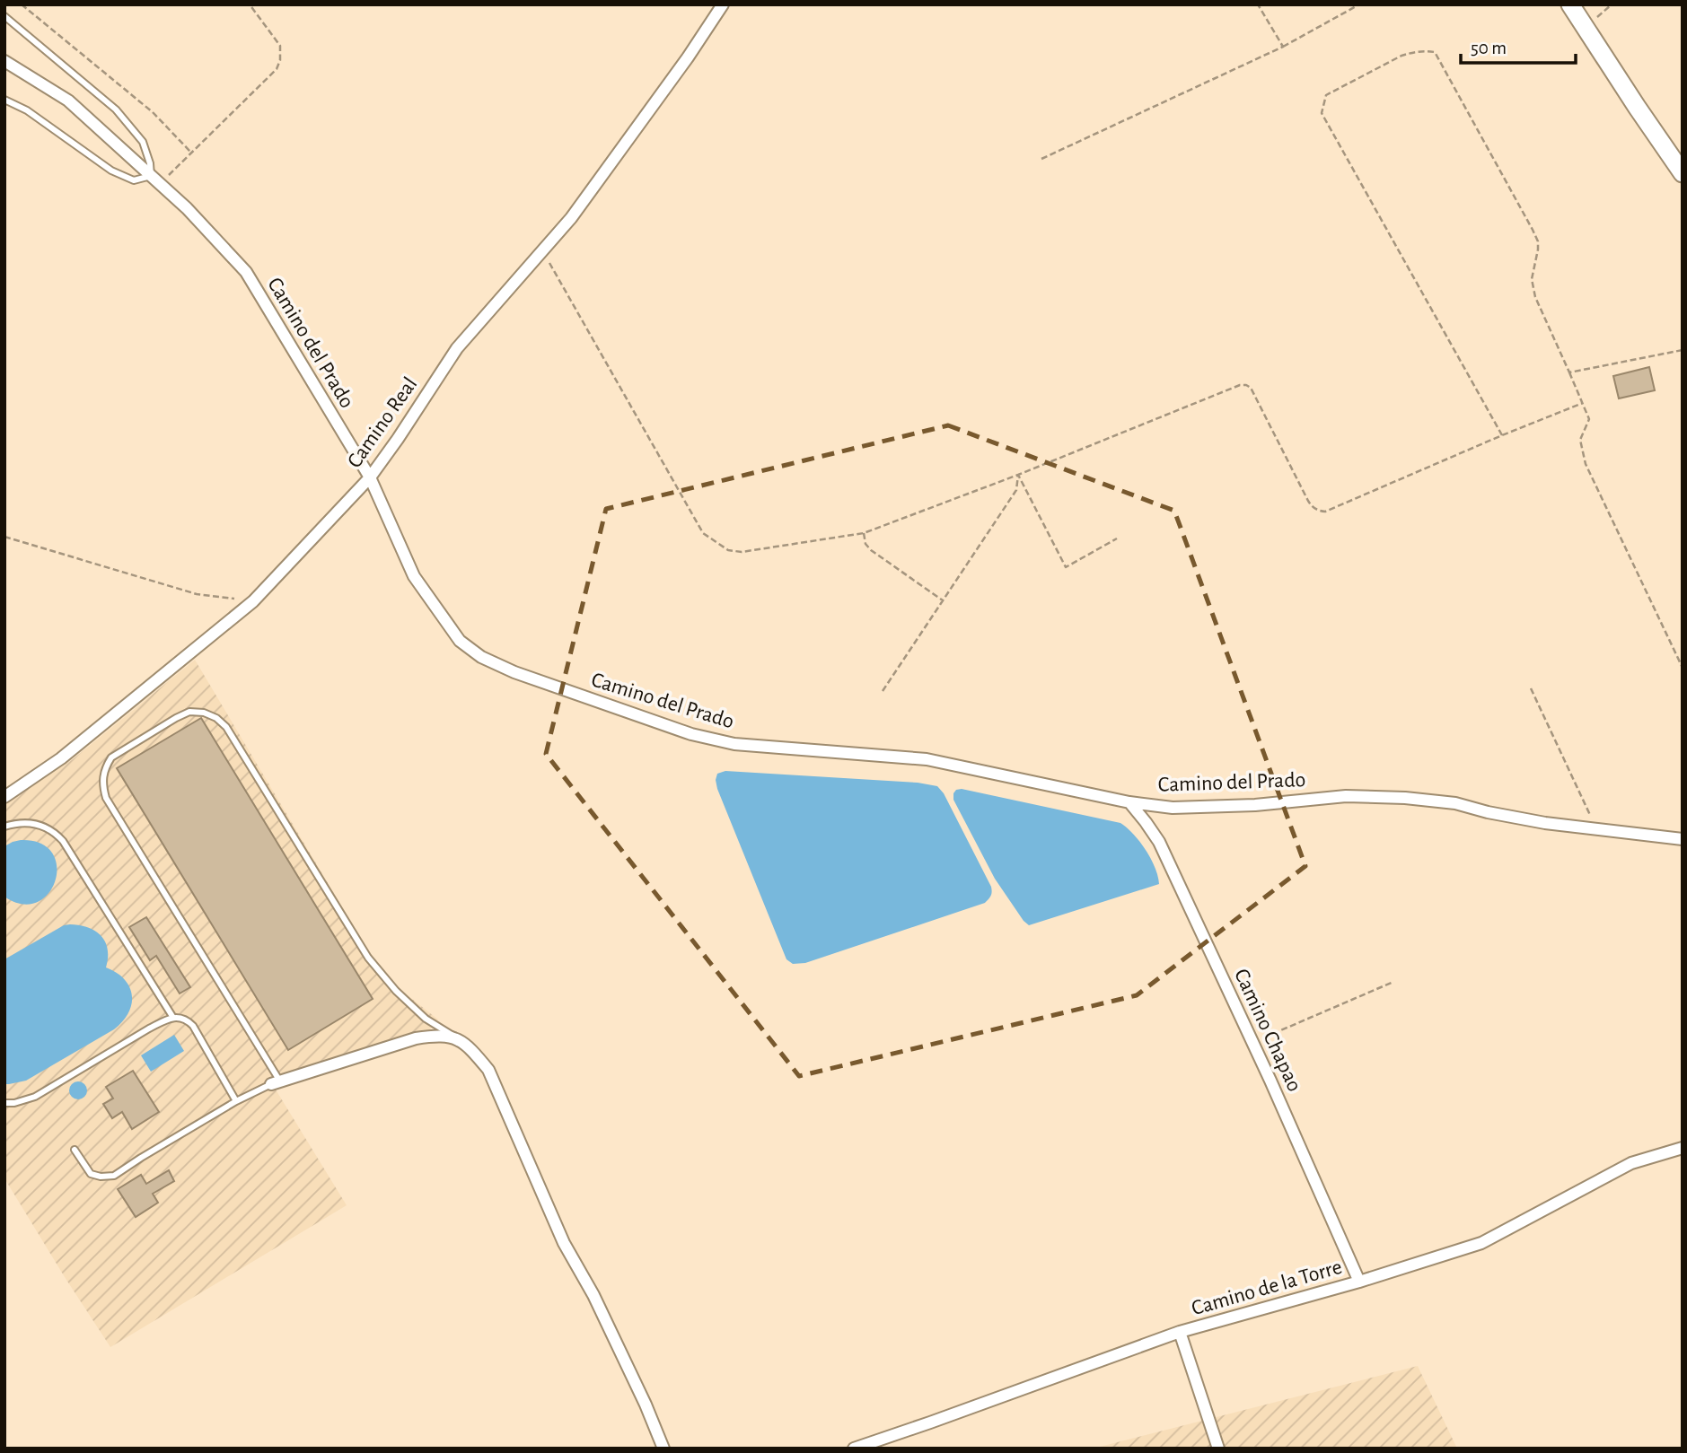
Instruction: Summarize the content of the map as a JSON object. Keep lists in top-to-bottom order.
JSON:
{
  "streets": {
    "street": [
      "Camino del Prado",
      "Camino Real",
      "Camino Chapao",
      "Camino de la Torre"
    ]
  },
  "crossings": [
    ["Camino del Prado", "Camino Real"],
    ["Camino del Prado", "Camino Chapao"],
    ["Camino Chapao", "Camino de la Torre"]
  ],
  "scale_bar": "50 m"
}
